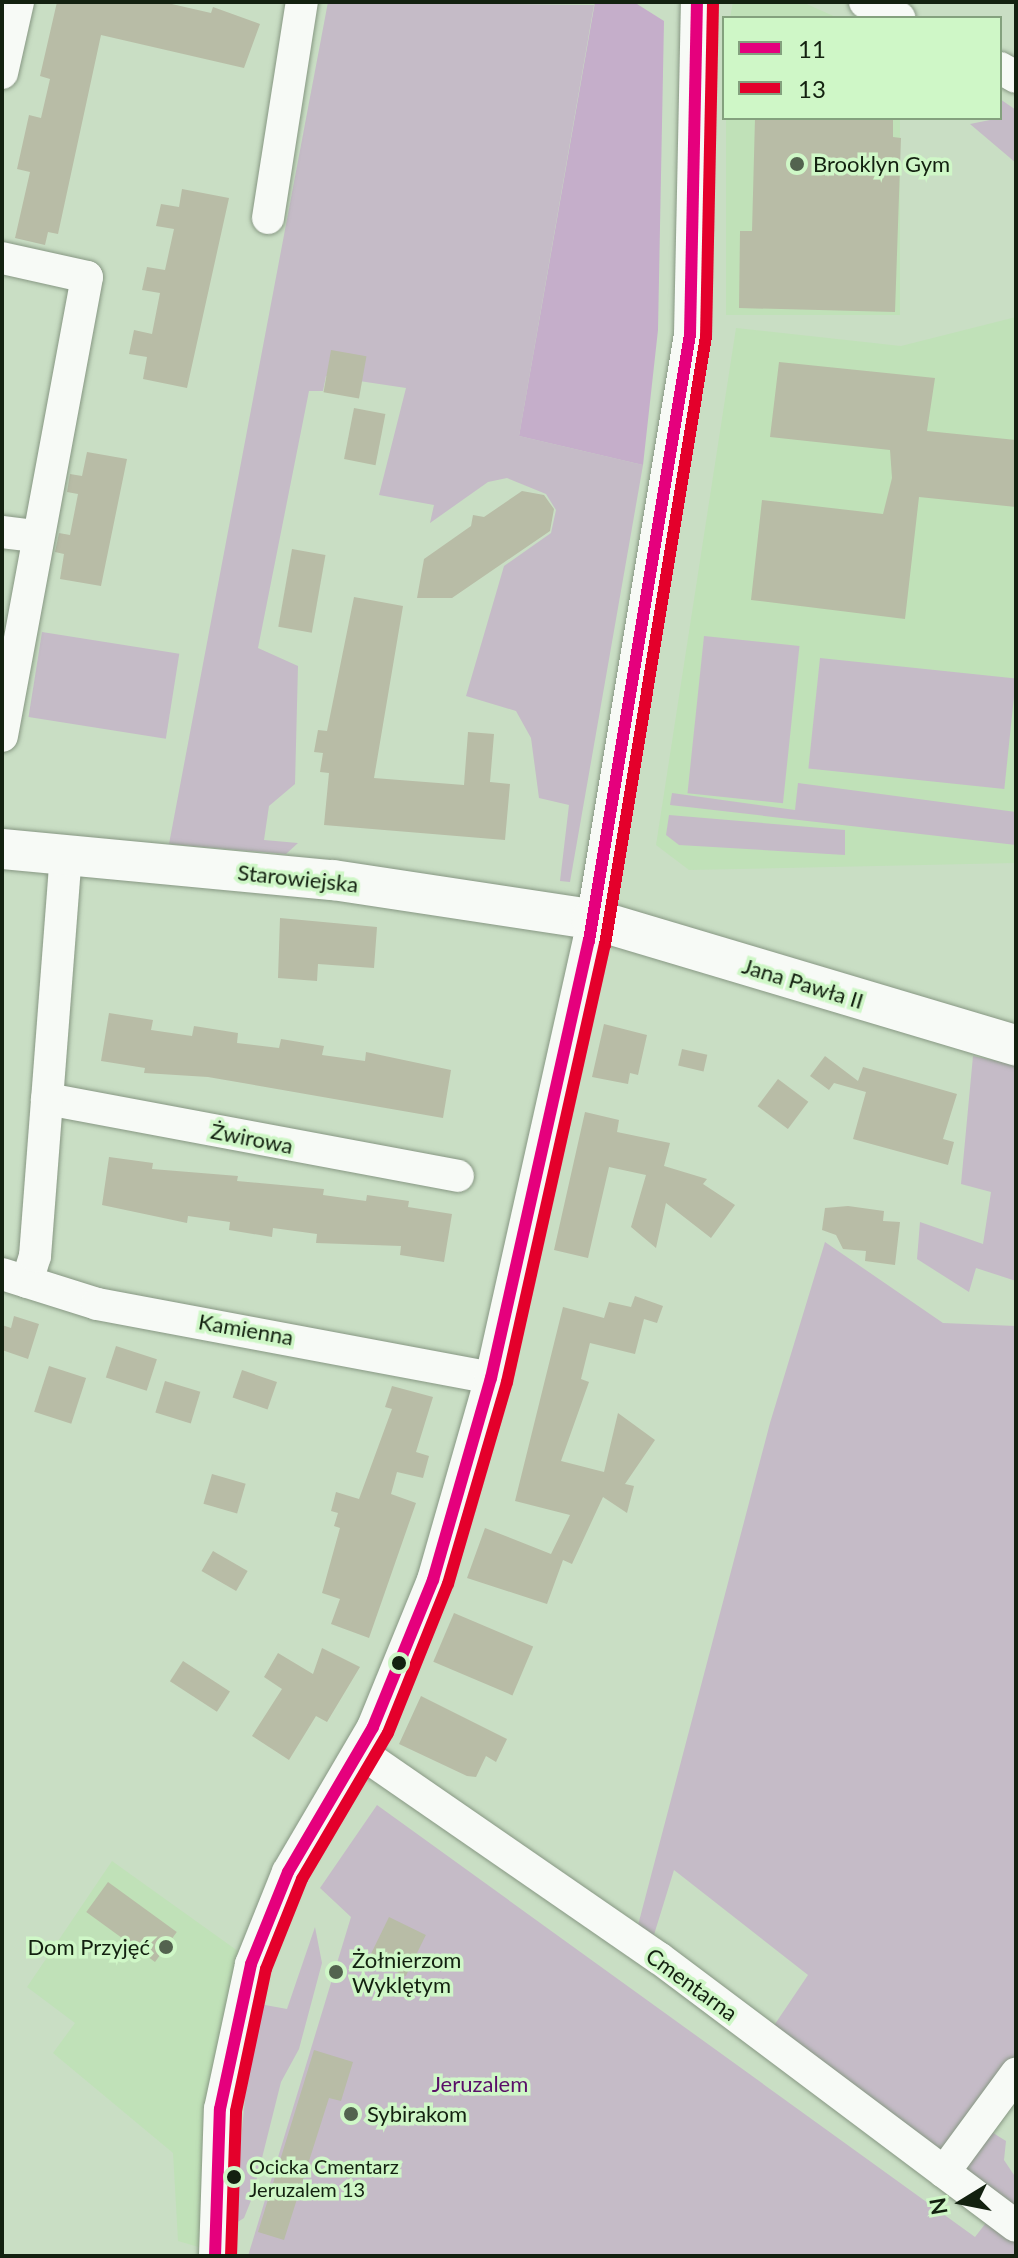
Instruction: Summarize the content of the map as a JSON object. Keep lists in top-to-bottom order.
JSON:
{
  "streets": {
    "main road": ["Starowiejska", "Jana Pawła II"],
    "street": ["Żwirowa", "Kamienna", "Cmentarna"]
  },
  "crossings": [
    ["Starowiejska", "Jana Pawła II"]
  ],
  "parks": ["Jeruzalem"],
  "places": [
    "Brooklyn Gym",
    "Dom Przyjęć",
    "Żołnierzom Wyklętym",
    "Sybirakom",
    "Ocicka Cmentarz Jeruzalem 13"
  ],
  "lines": ["transit line 11", "transit line 13"],
  "legend": ["11", "13"],
  "north": "left"
}
